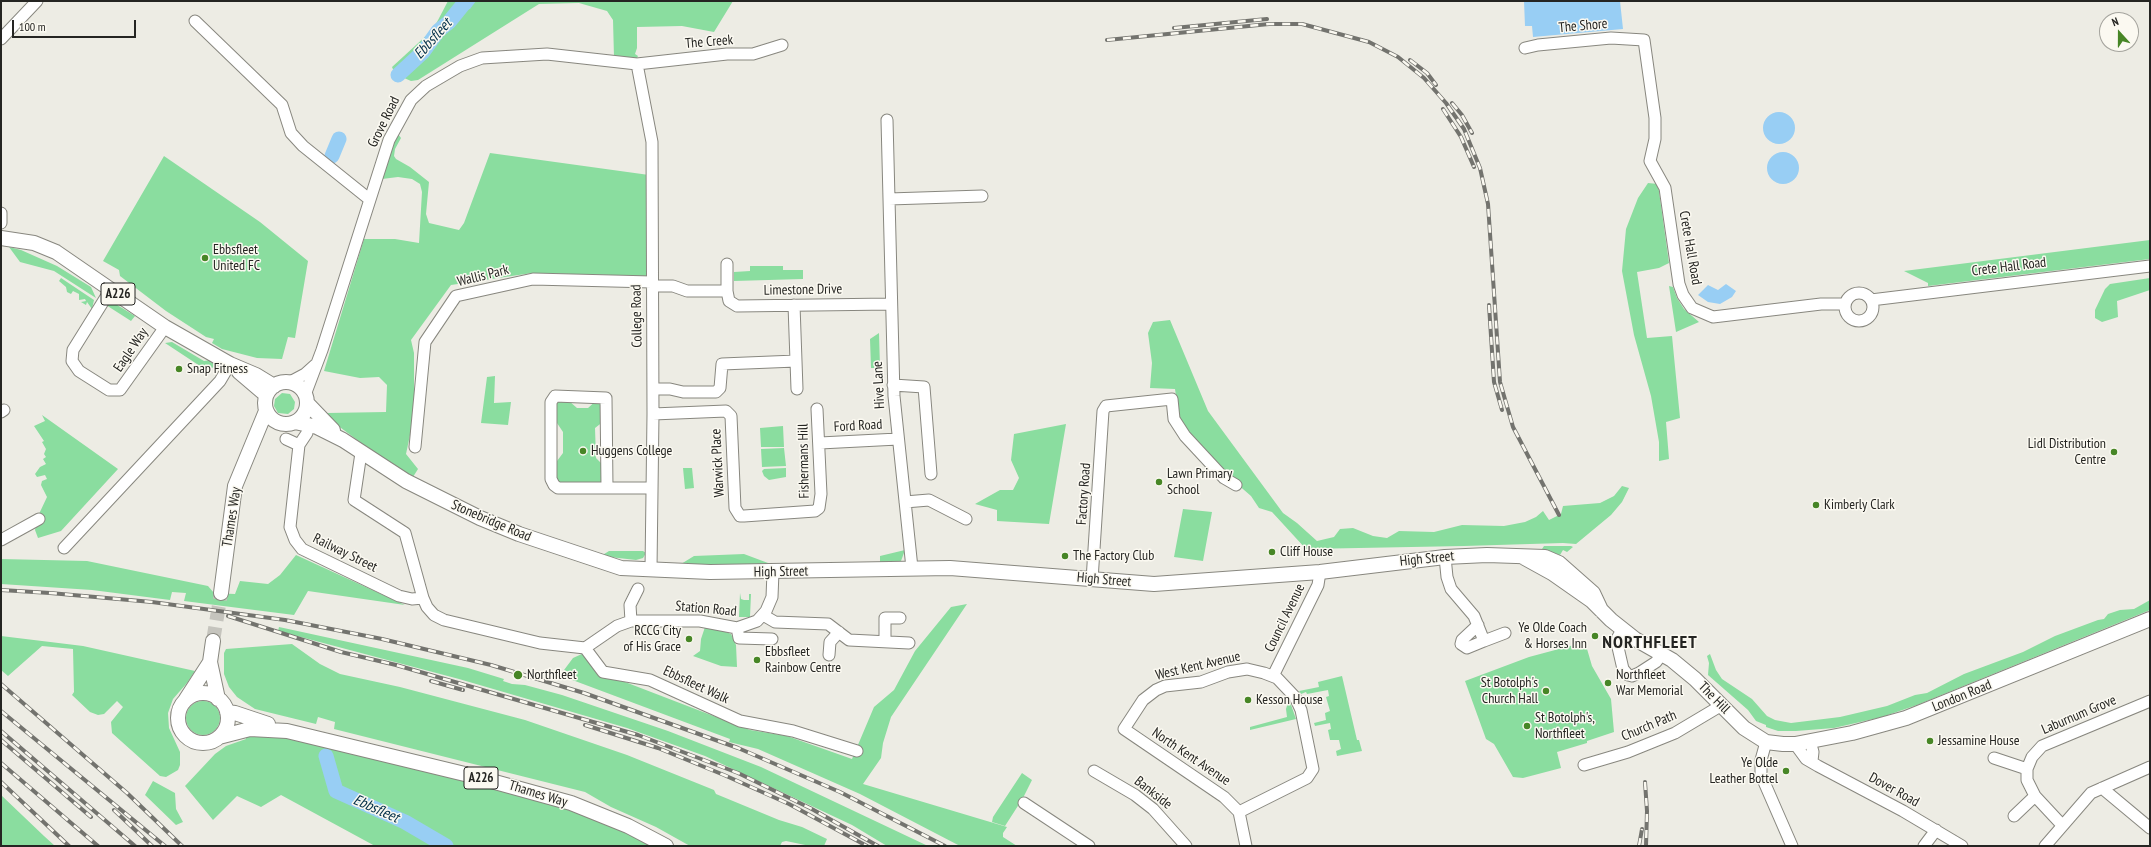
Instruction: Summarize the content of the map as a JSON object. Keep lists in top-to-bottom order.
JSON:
{
  "streets": {
    "main road": [
      "A226",
      "Thames Way",
      "Stonebridge Road",
      "High Street",
      "London Road",
      "The Hill"
    ],
    "street": [
      "The Shore",
      "The Creek",
      "Grove Road",
      "Crete Hall Road",
      "Wallis Park",
      "Limestone Drive",
      "College Road",
      "Eagle Way",
      "Hive Lane",
      "Ford Road",
      "Fishermans Hill",
      "Warwick Place",
      "Factory Road",
      "Railway Street",
      "Station Road",
      "Council Avenue",
      "West Kent Avenue",
      "Ebbsfleet Walk",
      "Laburnum Grove",
      "Church Path",
      "North Kent Avenue",
      "Dover Road",
      "Bankside"
    ]
  },
  "crossings": [
    ["The Shore", "Crete Hall Road"],
    ["The Creek", "Grove Road"],
    ["The Creek", "College Road"],
    ["Grove Road", "A226"],
    ["Grove Road", "College Road"],
    ["Grove Road", "Thames Way"],
    ["Grove Road", "Stonebridge Road"],
    ["Wallis Park", "Limestone Drive"],
    ["Wallis Park", "College Road"],
    ["Limestone Drive", "Hive Lane"],
    ["A226", "Eagle Way"],
    ["A226", "Thames Way"],
    ["A226", "Stonebridge Road"],
    ["College Road", "Warwick Place"],
    ["College Road", "Stonebridge Road"],
    ["College Road", "High Street"],
    ["Hive Lane", "Ford Road"],
    ["Hive Lane", "High Street"],
    ["Ford Road", "Fishermans Hill"],
    ["Fishermans Hill", "Warwick Place"],
    ["Factory Road", "High Street"],
    ["Thames Way", "Stonebridge Road"],
    ["Stonebridge Road", "High Street"],
    ["High Street", "Council Avenue"],
    ["High Street", "The Hill"],
    ["Council Avenue", "West Kent Avenue"],
    ["West Kent Avenue", "North Kent Avenue"],
    ["London Road", "The Hill"],
    ["London Road", "Dover Road"],
    ["The Hill", "Church Path"]
  ],
  "districts": ["NORTHFLEET"],
  "water": ["Ebbsfleet"],
  "places": [
    "Ebbsfleet United FC",
    "Snap Fitness",
    "Huggens College",
    "Lidl Distribution Centre",
    "Lawn Primary School",
    "Kimberly Clark",
    "Cliff House",
    "The Factory Club",
    "Ye Olde Coach & Horses Inn",
    "RCCG City of His Grace",
    "Ebbsfleet Rainbow Centre",
    "Northfleet",
    "Northfleet War Memorial",
    "St Botolph's Church Hall",
    "Kesson House",
    "St Botolph's, Northfleet",
    "Jessamine House",
    "Ye Olde Leather Bottel"
  ],
  "scale_bar": "100 m",
  "north": "top"
}
